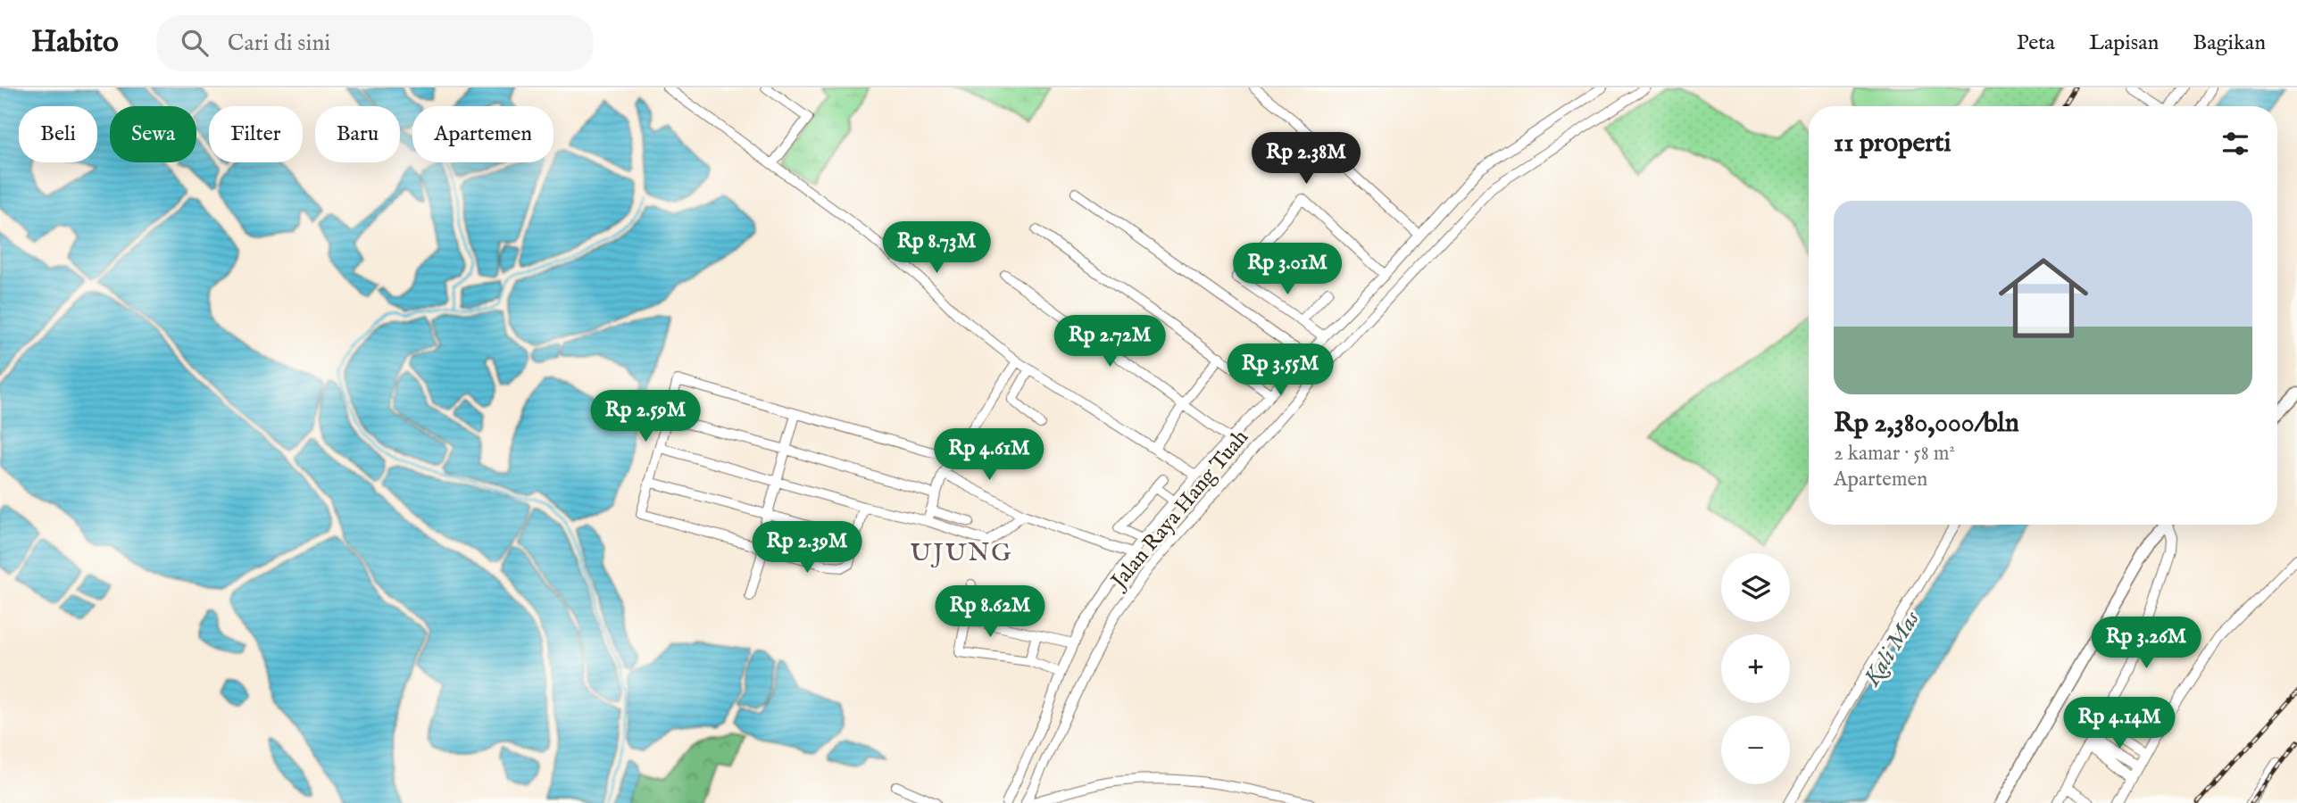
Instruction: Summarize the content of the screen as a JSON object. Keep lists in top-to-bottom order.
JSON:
{
  "streets": {
    "street": ["Jalan Raya Hang Tuah"]
  },
  "districts": ["UJUNG"],
  "water": ["Kali Mas"],
  "page": {
    "header": "Habito",
    "search": "Cari di sini",
    "nav": ["Peta", "Lapisan", "Bagikan"],
    "chip": [
      "Beli",
      "Sewa",
      "Filter",
      "Baru",
      "Apartemen"
    ],
    "heading": "11 properti",
    "price": [
      "Rp 2.38M",
      "Rp 8.73M",
      "Rp 3.01M",
      "Rp 2.72M",
      "Rp 3.55M",
      "Rp 2.59M",
      "Rp 4.61M",
      "Rp 2.39M",
      "Rp 8.62M",
      "Rp 3.26M",
      "Rp 4.14M"
    ],
    "list": [
      {
        "name": "Rp 2,380,000/bln",
        "note": "2 kamar · 58 m² · Apartemen"
      }
    ],
    "map_buttons": ["+", "−"]
  }
}
